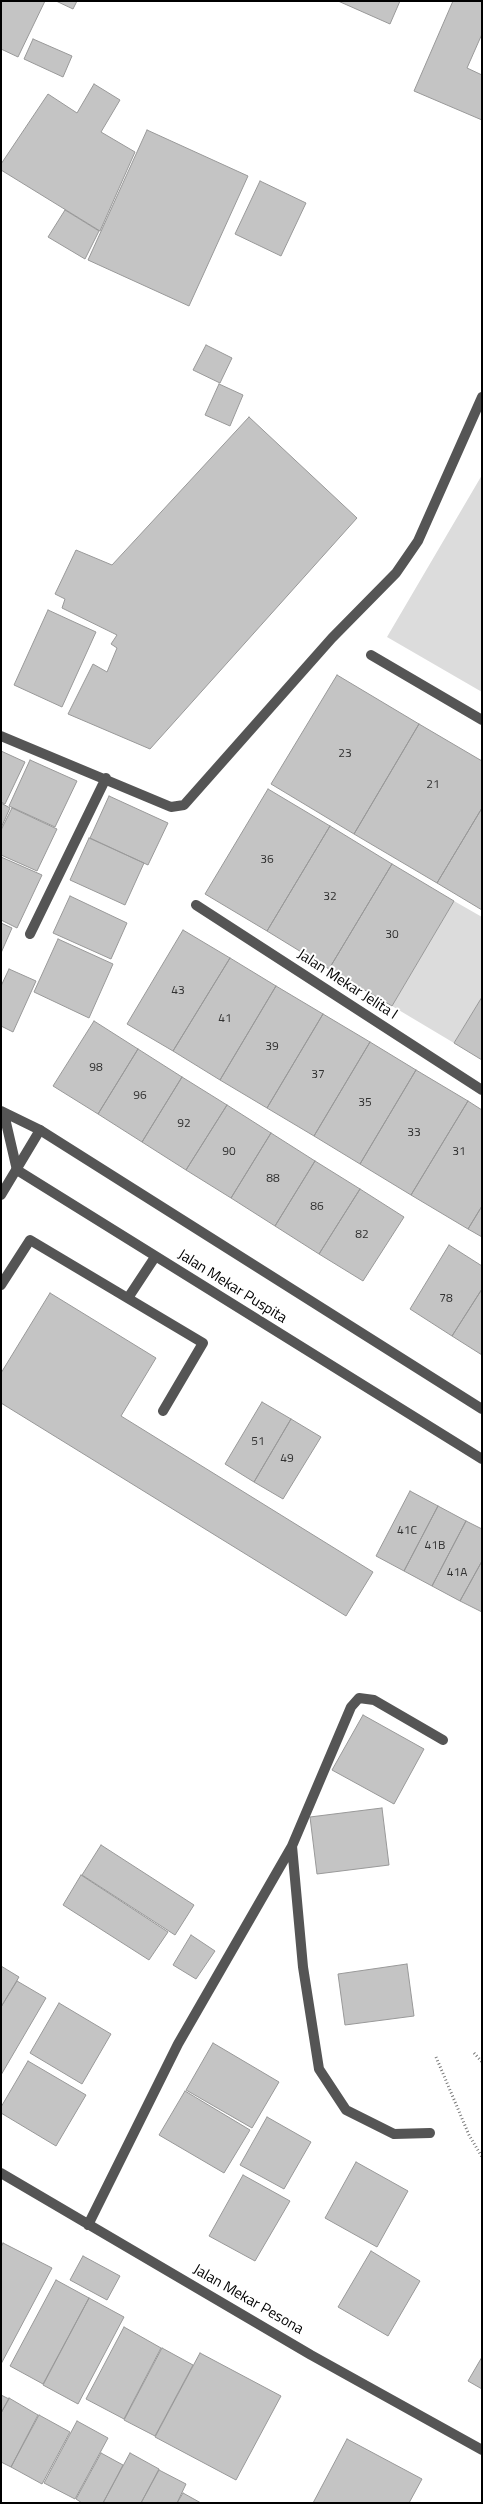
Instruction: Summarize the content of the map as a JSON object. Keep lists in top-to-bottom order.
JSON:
{
  "streets": {
    "street": ["Jalan Mekar Jelita I", "Jalan Mekar Puspita", "Jalan Mekar Pesona"]
  },
  "house_numbers": [
    "23",
    "21",
    "36",
    "32",
    "30",
    "43",
    "41",
    "39",
    "98",
    "37",
    "96",
    "35",
    "92",
    "33",
    "90",
    "31",
    "88",
    "86",
    "82",
    "78",
    "51",
    "49",
    "41C",
    "41B",
    "41A"
  ]
}
